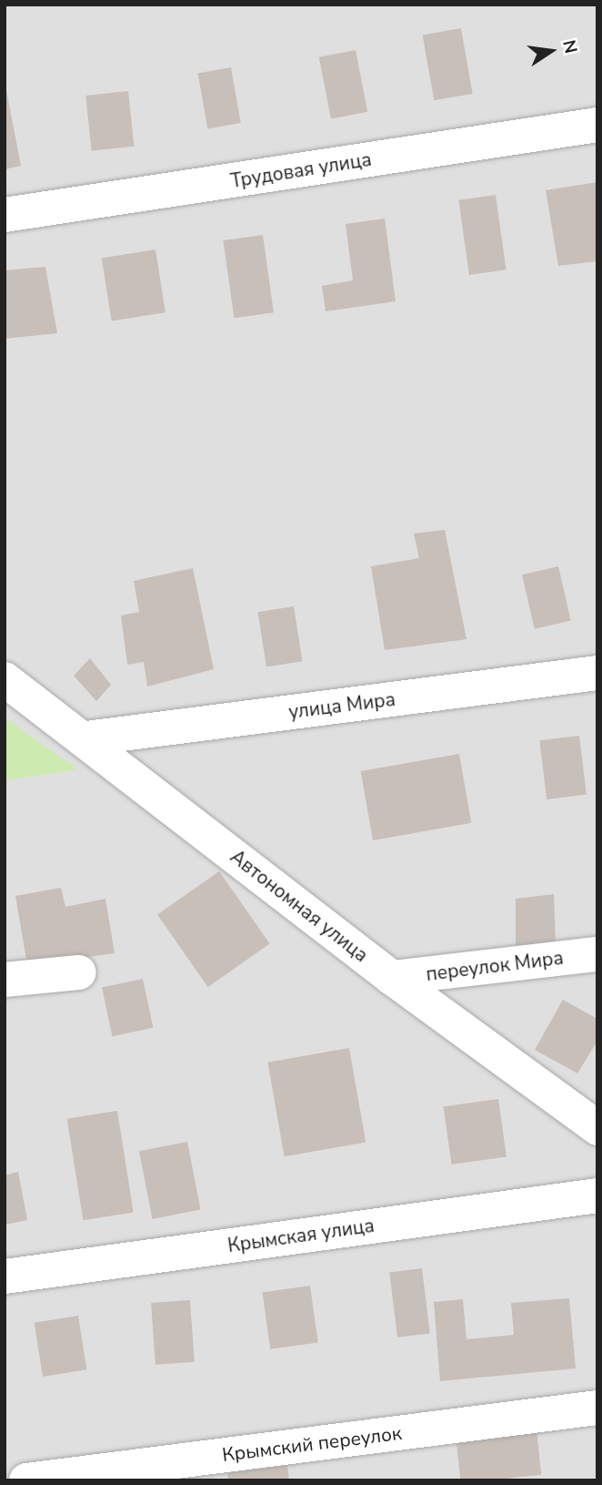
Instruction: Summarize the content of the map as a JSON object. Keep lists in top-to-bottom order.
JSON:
{
  "streets": {
    "street": [
      "Трудовая улица",
      "улица Мира",
      "Автономная улица",
      "переулок Мира",
      "Крымская улица",
      "Крымский переулок"
    ]
  },
  "crossings": [
    ["улица Мира", "Автономная улица"],
    ["Автономная улица", "переулок Мира"]
  ],
  "north": "right"
}
